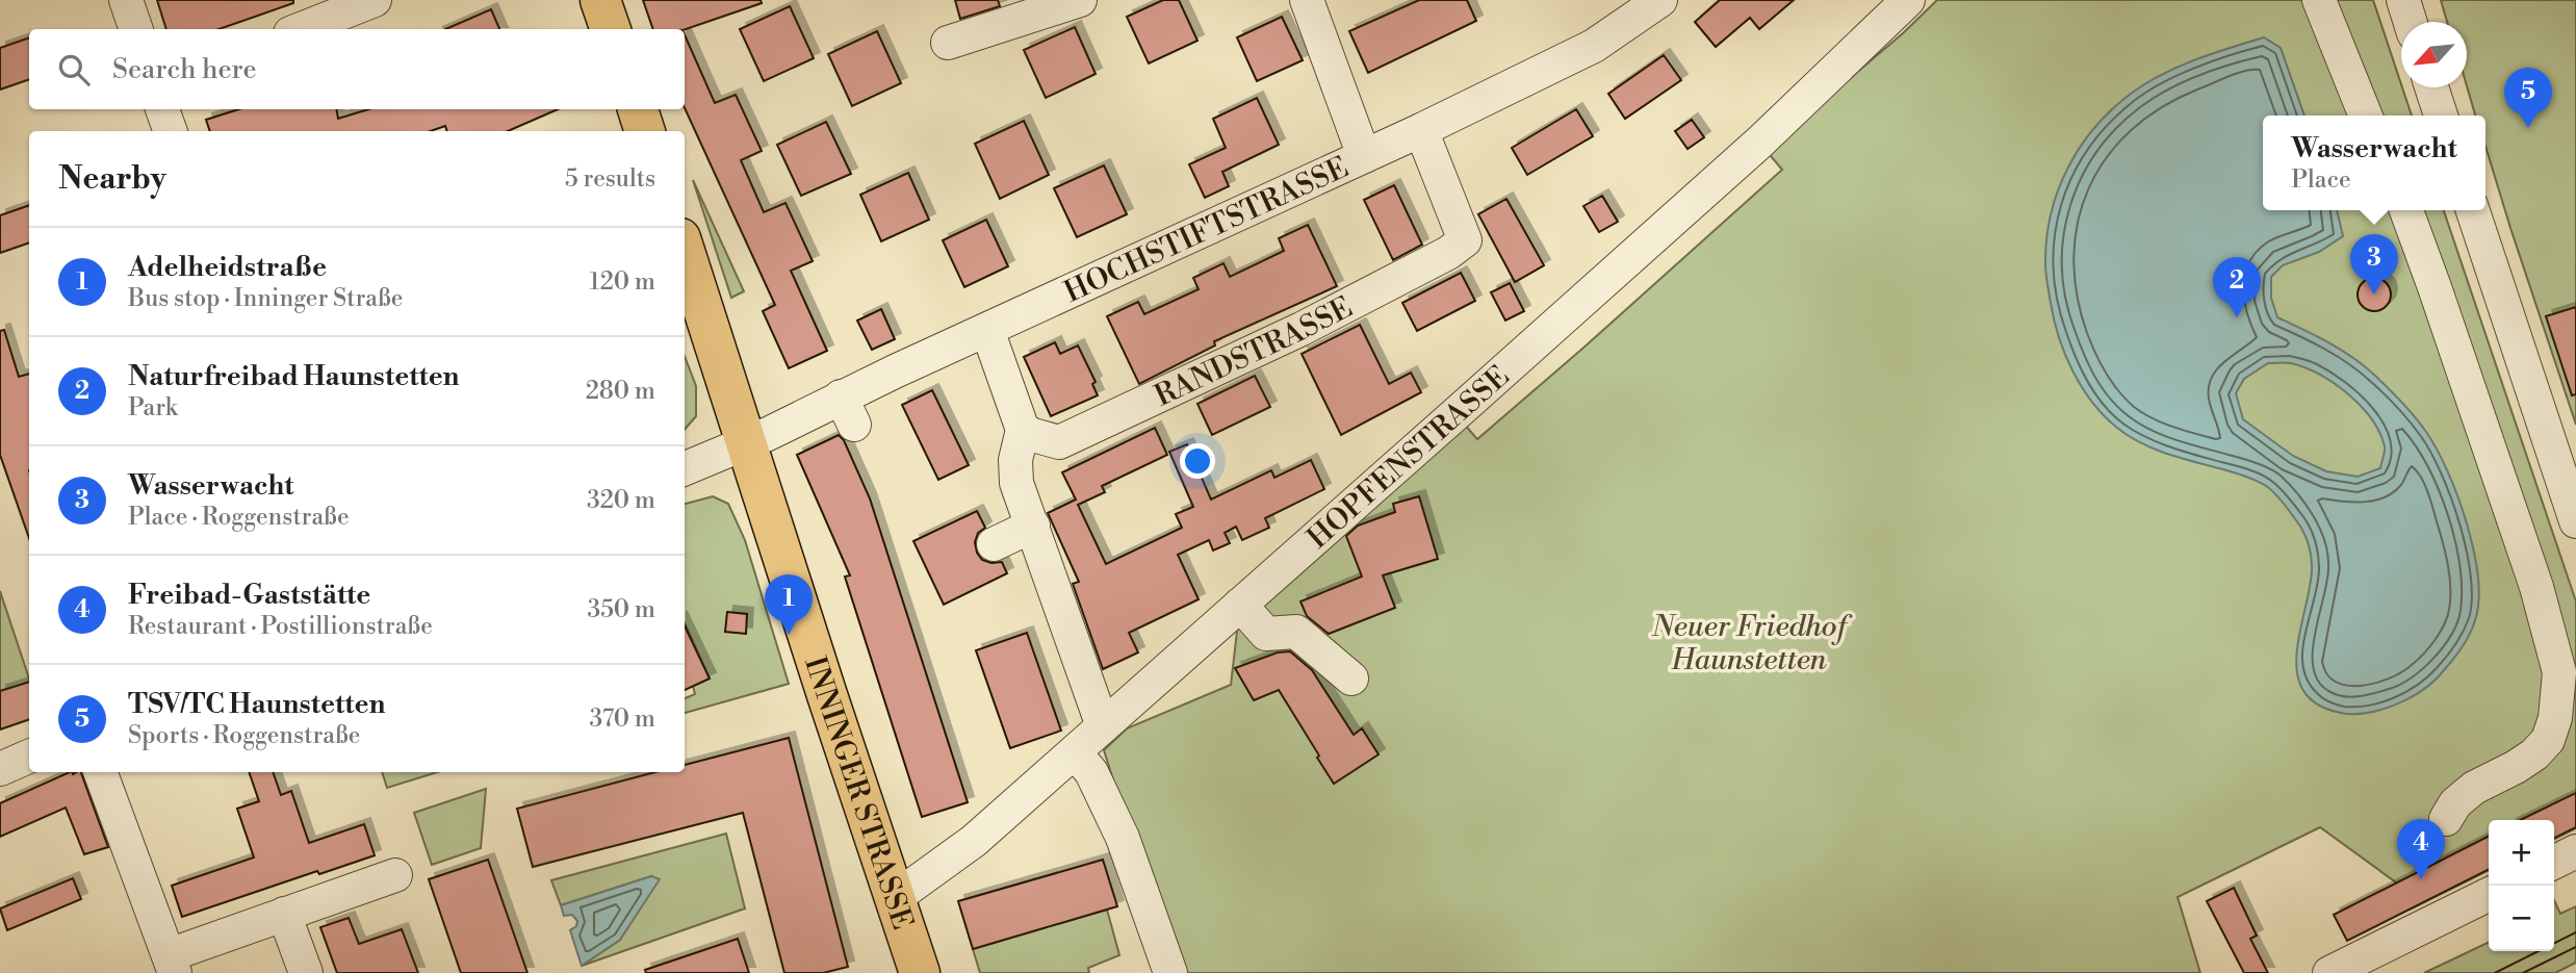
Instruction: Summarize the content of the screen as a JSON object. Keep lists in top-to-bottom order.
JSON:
{
  "streets": {
    "main road": ["INNINGER STRASSE"],
    "street": ["HOCHSTIFTSTRASSE", "RANDSTRASSE", "HOPFENSTRASSE"]
  },
  "crossings": [
    ["HOCHSTIFTSTRASSE", "RANDSTRASSE"],
    ["HOCHSTIFTSTRASSE", "INNINGER STRASSE"],
    ["HOPFENSTRASSE", "INNINGER STRASSE"]
  ],
  "parks": ["Neuer Friedhof Haunstetten"],
  "north": "bottom left",
  "page": {
    "search": "Search here",
    "pins": [
      "5",
      "3",
      "2",
      "1",
      "4"
    ],
    "popup": ["Wasserwacht", "Place"],
    "heading": ["Nearby", "5 results"],
    "list": [
      {
        "mark": "1",
        "name": "Adelheidstraße",
        "note": "Bus stop · Inninger Straße",
        "value": "120 m"
      },
      {
        "mark": "2",
        "name": "Naturfreibad Haunstetten",
        "note": "Park",
        "value": "280 m"
      },
      {
        "mark": "3",
        "name": "Wasserwacht",
        "note": "Place · Roggenstraße",
        "value": "320 m"
      },
      {
        "mark": "4",
        "name": "Freibad-Gaststätte",
        "note": "Restaurant · Postillionstraße",
        "value": "350 m"
      },
      {
        "mark": "5",
        "name": "TSV/TC Haunstetten",
        "note": "Sports · Roggenstraße",
        "value": "370 m"
      }
    ],
    "map_buttons": ["+", "−"]
  }
}
